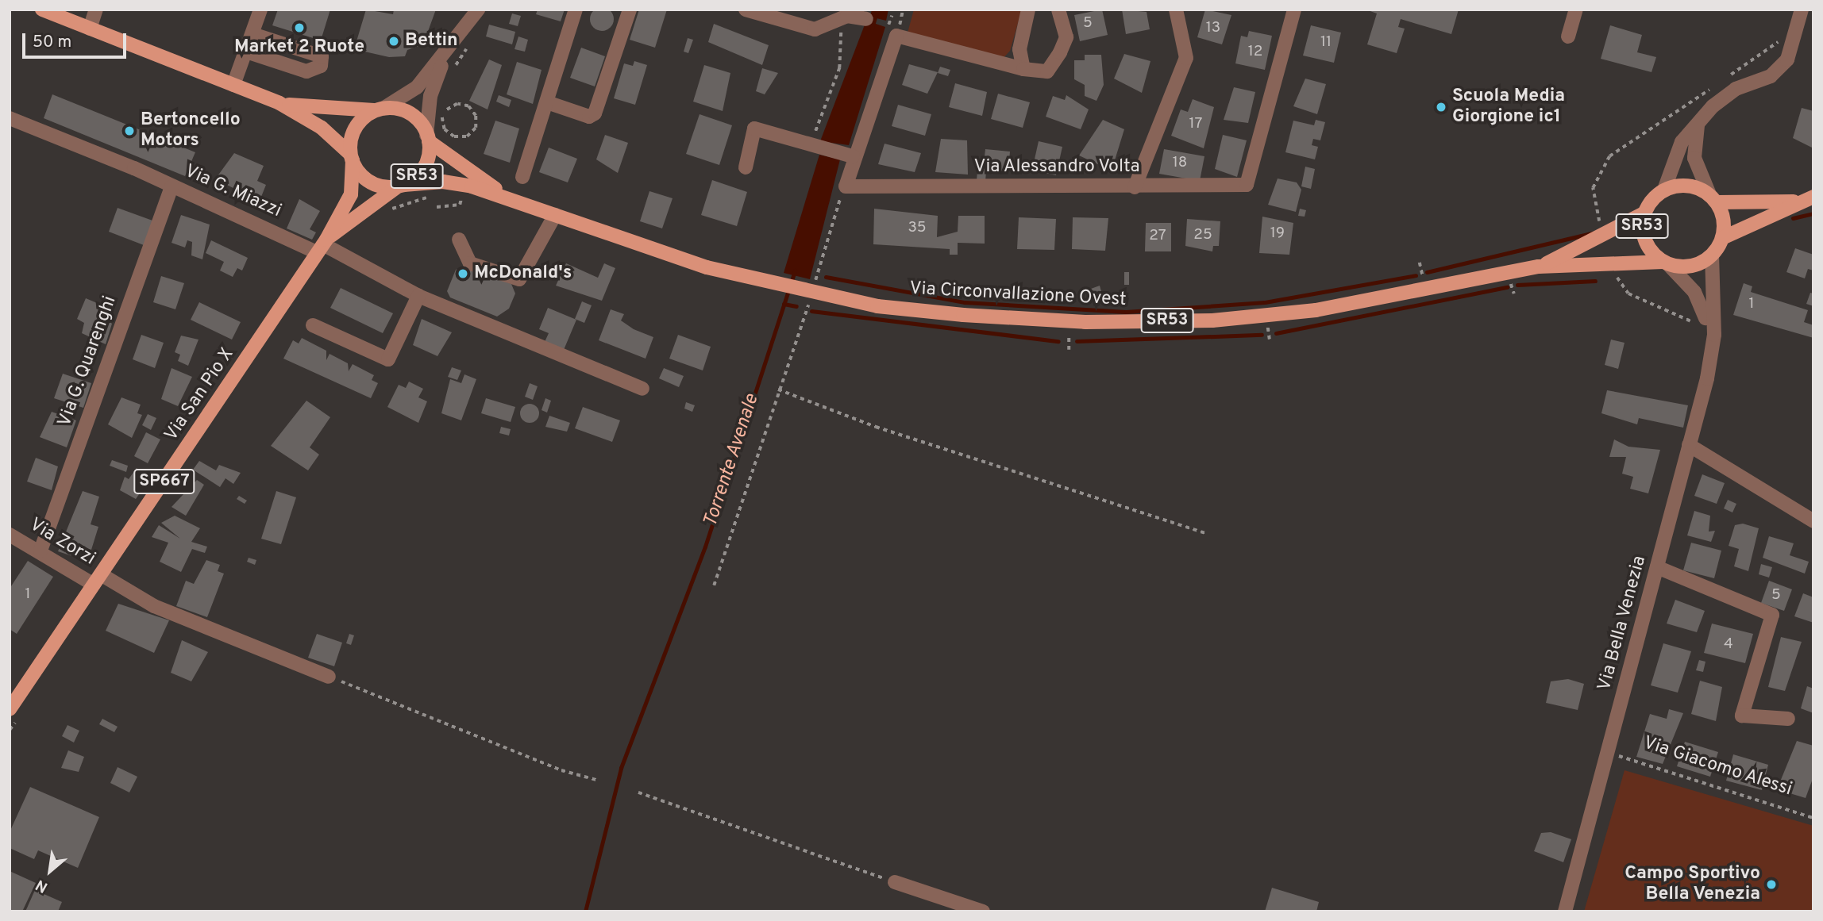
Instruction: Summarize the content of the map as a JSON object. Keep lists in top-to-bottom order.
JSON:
{
  "streets": {
    "main road": [
      "SR53",
      "Via Circonvallazione Ovest",
      "Via San Pio X",
      "SP667"
    ],
    "street": [
      "Via Alessandro Volta",
      "Via G. Miazzi",
      "Via G. Quarenghi",
      "Via Zorzi",
      "Via Bella Venezia"
    ],
    "path": ["Via Giacomo Alessi"]
  },
  "crossings": [
    ["SR53", "Via Circonvallazione Ovest"],
    ["SR53", "Via San Pio X"],
    ["SR53", "Via Bella Venezia"],
    ["Via G. Miazzi", "Via G. Quarenghi"],
    ["Via G. Miazzi", "Via San Pio X"],
    ["Via Circonvallazione Ovest", "Via San Pio X"],
    ["Via Circonvallazione Ovest", "Via Bella Venezia"],
    ["Via G. Quarenghi", "Via Zorzi"],
    ["Via San Pio X", "Via Zorzi"],
    ["Via Bella Venezia", "Via Giacomo Alessi"]
  ],
  "water": ["Torrente Avenale"],
  "places": [
    "Market 2 Ruote",
    "Bettin",
    "Scuola Media Giorgione ic1",
    "Bertoncello Motors",
    "McDonald's",
    "Campo Sportivo Bella Venezia"
  ],
  "house_numbers": [
    "5",
    "13",
    "11",
    "12",
    "17",
    "18",
    "35",
    "19",
    "25",
    "27",
    "1",
    "1",
    "5",
    "4"
  ],
  "scale_bar": "50 m",
  "north": "bottom left"
}
